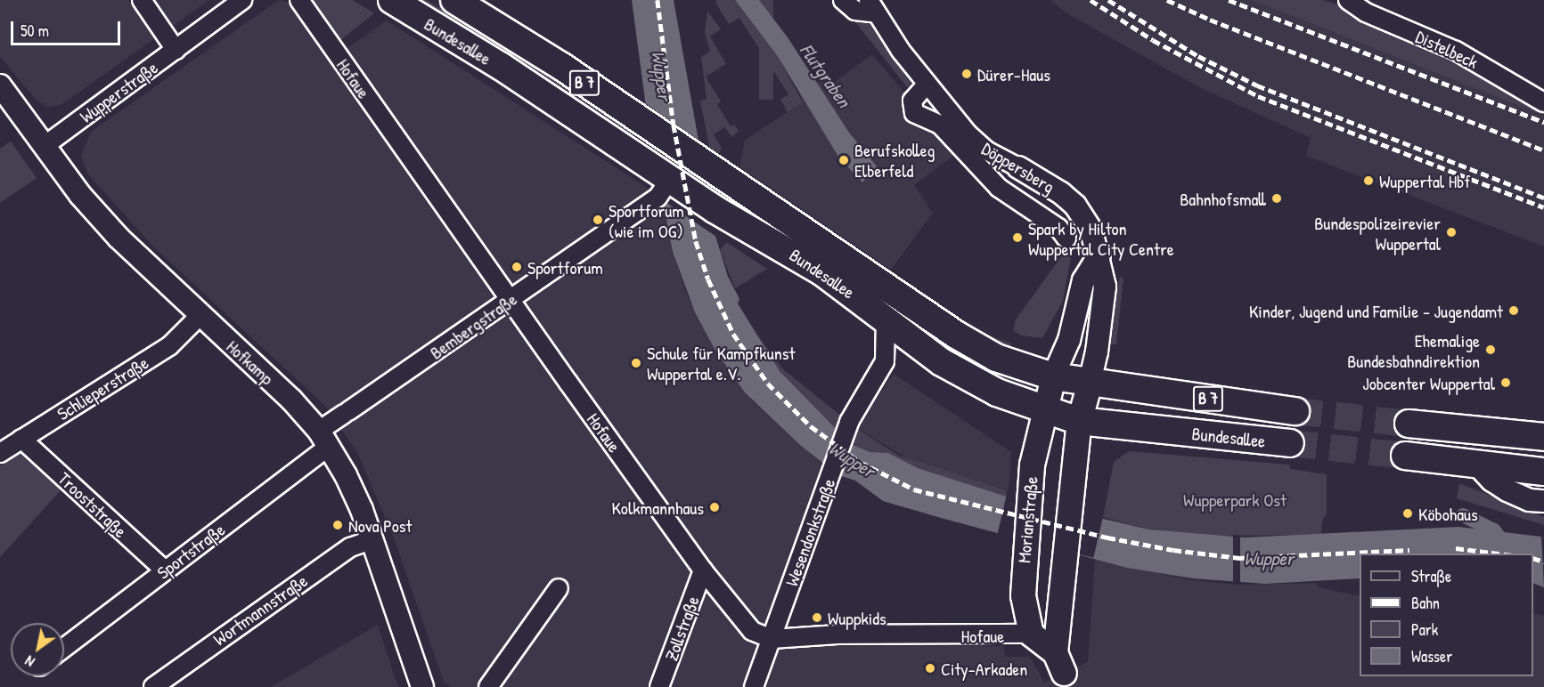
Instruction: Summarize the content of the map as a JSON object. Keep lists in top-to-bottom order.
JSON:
{
  "streets": {
    "main road": ["Bundesallee", "B 7", "Morianstraße"],
    "street": [
      "Distelbeck",
      "Hofaue",
      "Wupperstraße",
      "Döppersberg",
      "Bembergstraße",
      "Hofkamp",
      "Schlieperstraße",
      "Trooststraße",
      "Wesendonkstraße",
      "Sportstraße",
      "Wortmannstraße",
      "Zollstraße"
    ]
  },
  "crossings": [
    ["Bundesallee", "Döppersberg"],
    ["Bundesallee", "Bembergstraße"],
    ["Bundesallee", "Morianstraße"],
    ["Bundesallee", "Wesendonkstraße"],
    ["Hofaue", "Bembergstraße"],
    ["Hofaue", "Morianstraße"],
    ["Hofaue", "Wesendonkstraße"],
    ["Hofaue", "Zollstraße"],
    ["Wupperstraße", "Hofkamp"],
    ["Bembergstraße", "Hofkamp"],
    ["Bembergstraße", "Sportstraße"],
    ["Hofkamp", "Schlieperstraße"],
    ["Hofkamp", "Sportstraße"],
    ["Hofkamp", "Wortmannstraße"],
    ["Schlieperstraße", "Trooststraße"],
    ["Trooststraße", "Sportstraße"]
  ],
  "water": ["Wupper", "Flutgraben"],
  "parks": ["Wupperpark Ost"],
  "places": [
    "Dürer-Haus",
    "Berufskolleg Elberfeld",
    "Wuppertal Hbf",
    "Bahnhofsmall",
    "Sportforum (wie im OG)",
    "Bundespolizeirevier Wuppertal",
    "Spark by Hilton Wuppertal City Centre",
    "Sportforum",
    "Kinder, Jugend und Familie - Jugendamt",
    "Ehemalige Bundesbahndirektion",
    "Schule für Kampfkunst Wuppertal e.V.",
    "Jobcenter Wuppertal",
    "Kolkmannhaus",
    "Köbohaus",
    "Nova Post",
    "Wuppkids",
    "City-Arkaden"
  ],
  "legend": [
    "Straße",
    "Bahn",
    "Park",
    "Wasser"
  ],
  "scale_bar": "50 m",
  "north": "bottom left"
}
